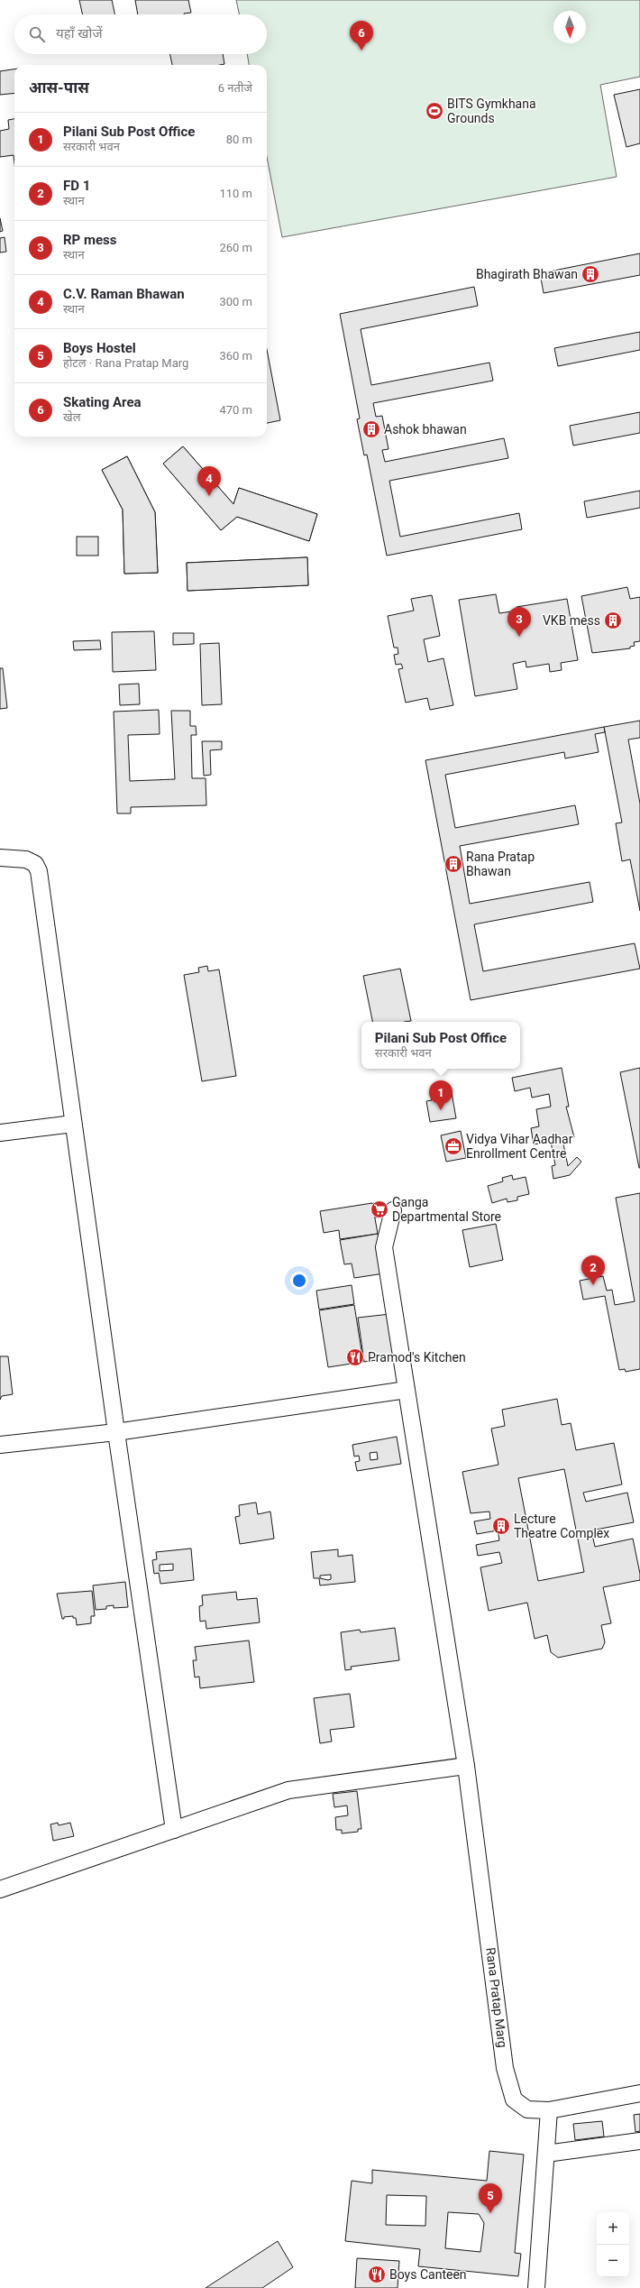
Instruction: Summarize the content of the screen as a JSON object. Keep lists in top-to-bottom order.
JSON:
{
  "streets": {
    "street": ["Rana Pratap Marg"]
  },
  "places": {
    "sports": ["BITS Gymkhana Grounds"],
    "building": [
      "Bhagirath Bhawan",
      "Ashok bhawan",
      "VKB mess",
      "Rana Pratap Bhawan",
      "Lecture Theatre Complex"
    ],
    "office": ["Vidya Vihar Aadhar Enrollment Centre"],
    "supermarket": ["Ganga Departmental Store"],
    "restaurant": ["Pramod's Kitchen", "Boys Canteen"]
  },
  "north": "bottom",
  "page": {
    "search": "यहाँ खोजें",
    "pins": [
      "6",
      "4",
      "3",
      "1",
      "2",
      "5"
    ],
    "heading": ["आस-पास", "6 नतीजे"],
    "list": [
      {
        "mark": "1",
        "name": "Pilani Sub Post Office",
        "note": "सरकारी भवन",
        "value": "80 m"
      },
      {
        "mark": "2",
        "name": "FD 1",
        "note": "स्थान",
        "value": "110 m"
      },
      {
        "mark": "3",
        "name": "RP mess",
        "note": "स्थान",
        "value": "260 m"
      },
      {
        "mark": "4",
        "name": "C.V. Raman Bhawan",
        "note": "स्थान",
        "value": "300 m"
      },
      {
        "mark": "5",
        "name": "Boys Hostel",
        "note": "होटल · Rana Pratap Marg",
        "value": "360 m"
      },
      {
        "mark": "6",
        "name": "Skating Area",
        "note": "खेल",
        "value": "470 m"
      }
    ],
    "popup": ["Pilani Sub Post Office", "सरकारी भवन"],
    "map_buttons": ["+", "−"]
  }
}
